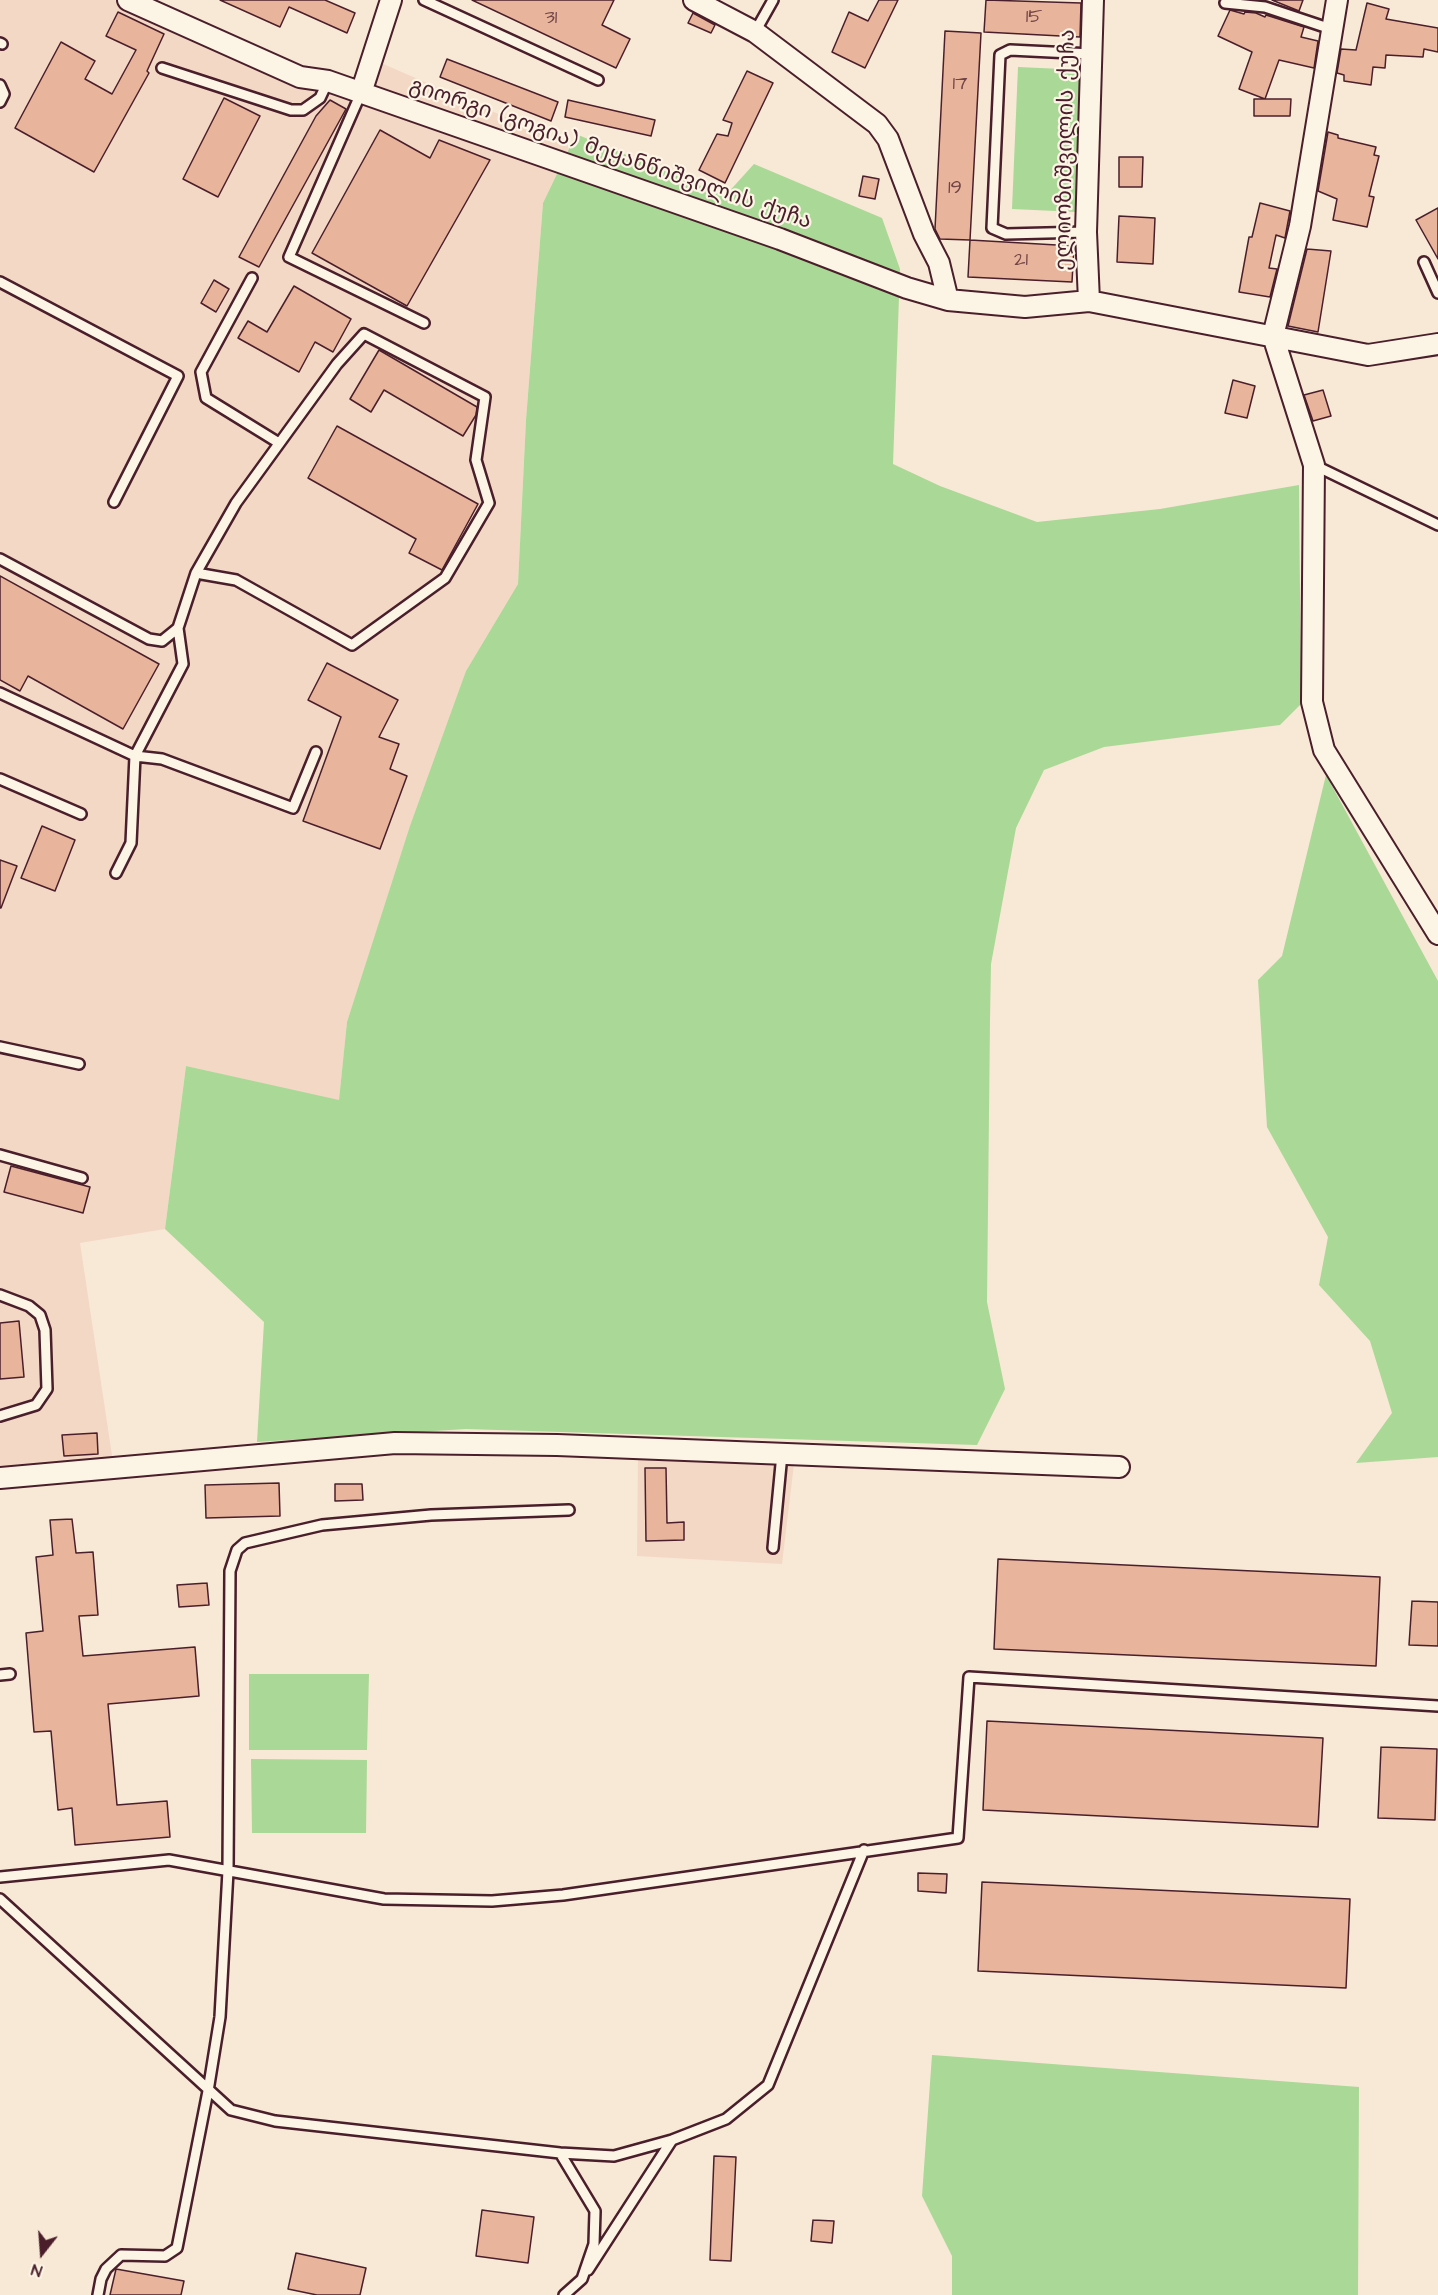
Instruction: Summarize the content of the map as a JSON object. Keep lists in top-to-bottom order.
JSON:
{
  "streets": {
    "street": ["ელიოზიშვილის ქუჩა", "გიორგი (გოგია) მეყანწიშვილის ქუჩა"]
  },
  "crossings": [
    ["ელიოზიშვილის ქუჩა", "გიორგი (გოგია) მეყანწიშვილის ქუჩა"]
  ],
  "house_numbers": [
    "15",
    "31",
    "17",
    "19",
    "21"
  ],
  "north": "bottom"
}
